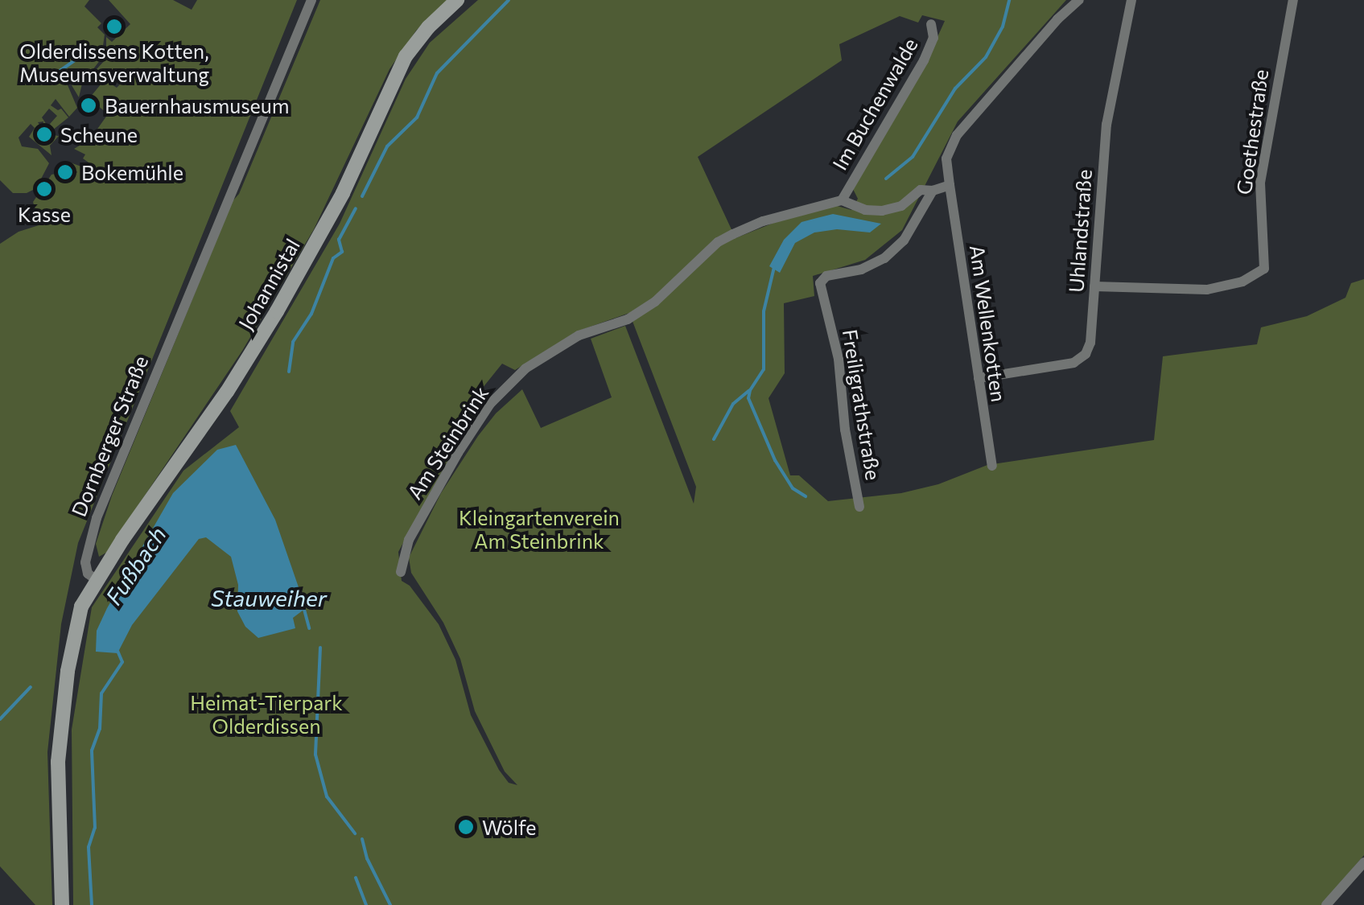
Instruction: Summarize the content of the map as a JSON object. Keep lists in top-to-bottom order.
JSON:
{
  "streets": {
    "main road": ["Johannistal"],
    "street": [
      "Im Buchenwalde",
      "Goethestraße",
      "Uhlandstraße",
      "Am Wellenkotten",
      "Freiligrathstraße",
      "Dornberger Straße",
      "Am Steinbrink"
    ]
  },
  "crossings": [
    ["Im Buchenwalde", "Am Steinbrink"],
    ["Goethestraße", "Uhlandstraße"],
    ["Uhlandstraße", "Am Wellenkotten"],
    ["Johannistal", "Dornberger Straße"],
    ["Freiligrathstraße", "Am Steinbrink"]
  ],
  "water": ["Fußbach", "Stauweiher"],
  "parks": ["Kleingartenverein Am Steinbrink", "Heimat-Tierpark Olderdissen"],
  "places": [
    "Olderdissens Kotten, Museumsverwaltung",
    "Bauernhausmuseum",
    "Scheune",
    "Bokemühle",
    "Kasse",
    "Wölfe"
  ]
}
